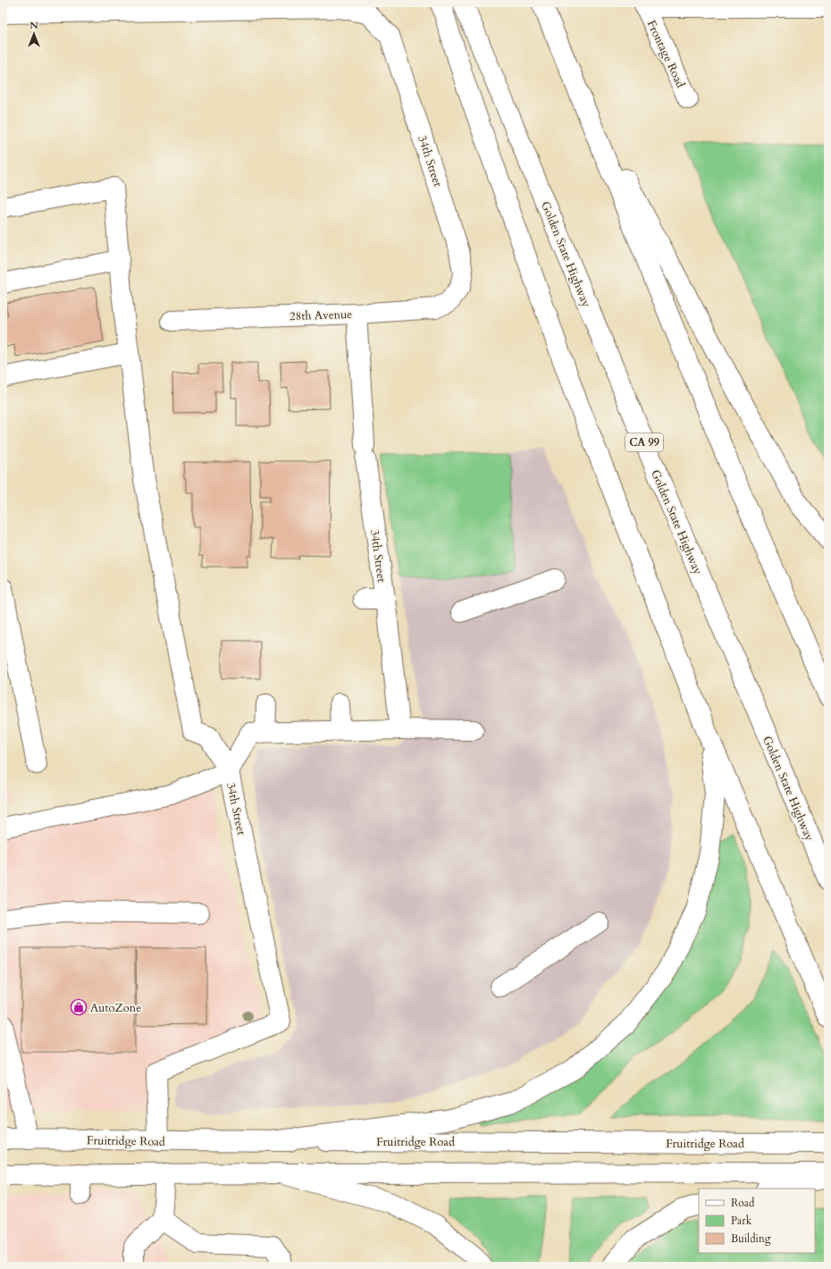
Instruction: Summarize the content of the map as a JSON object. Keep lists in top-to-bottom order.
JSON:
{
  "streets": {
    "main road": [
      "Frontage Road",
      "34th Street",
      "Golden State Highway",
      "28th Avenue",
      "CA 99",
      "Fruitridge Road"
    ]
  },
  "crossings": [
    ["34th Street", "28th Avenue"],
    ["34th Street", "Fruitridge Road"]
  ],
  "places": {
    "shop": ["AutoZone"]
  },
  "legend": ["Road", "Park", "Building"],
  "north": "top"
}
